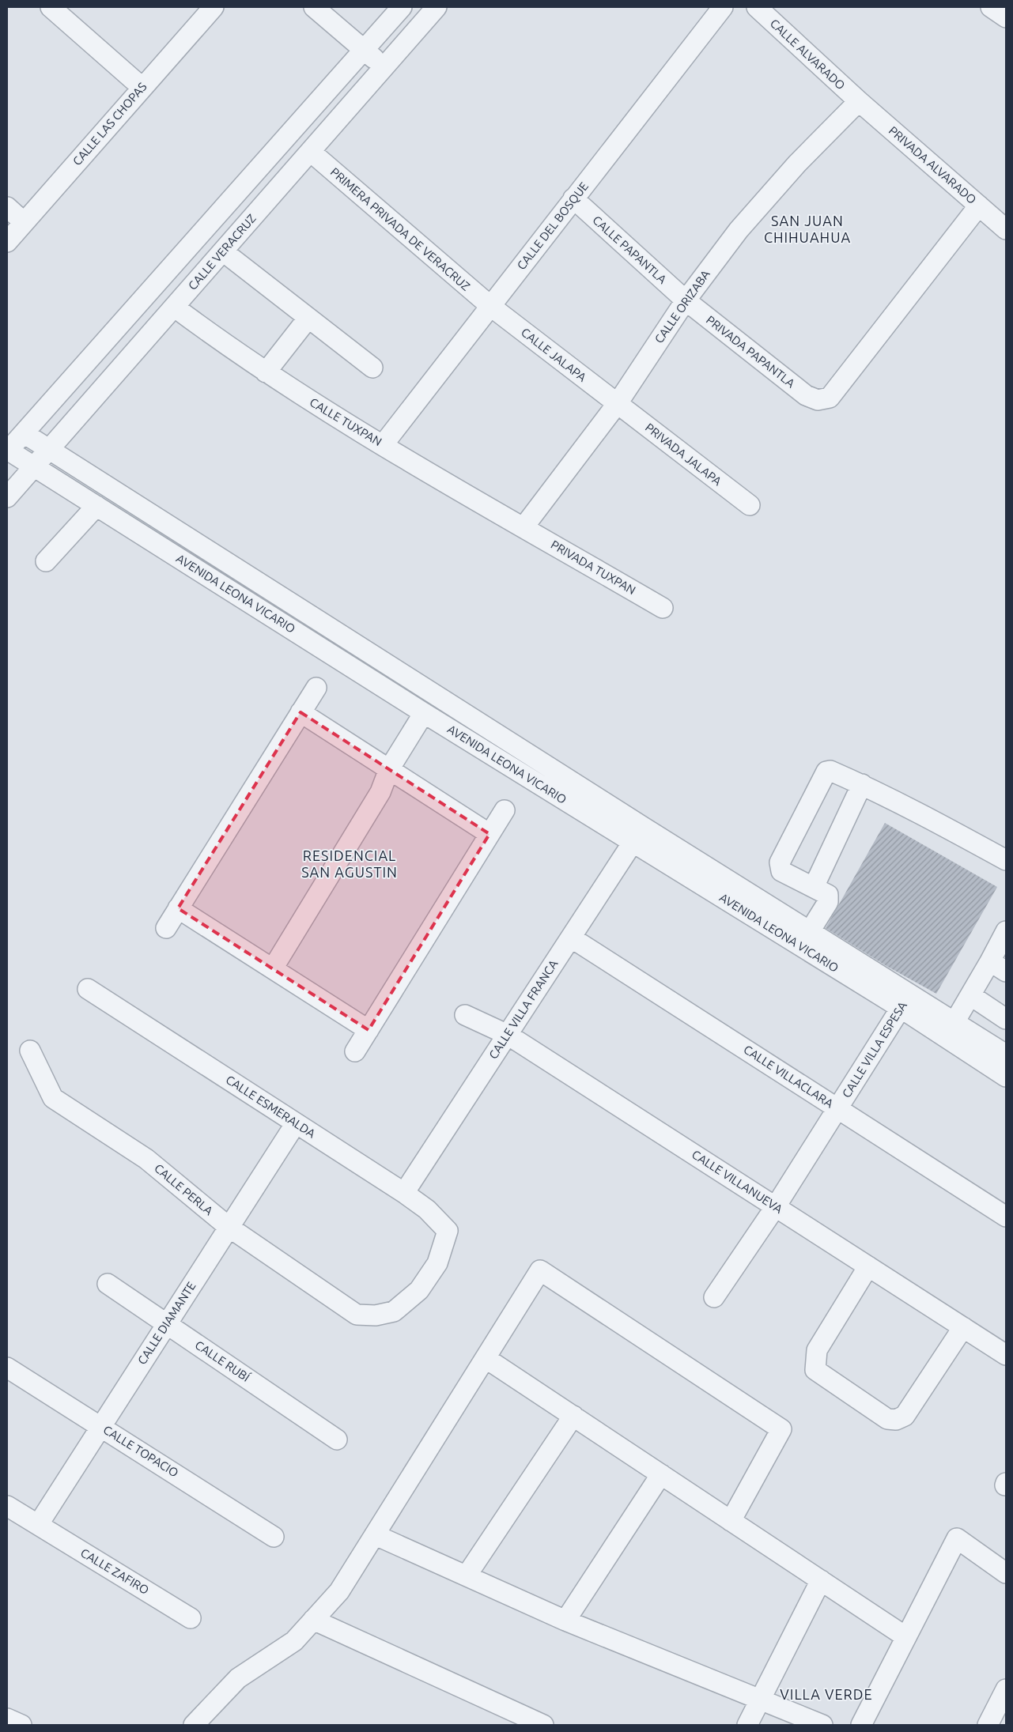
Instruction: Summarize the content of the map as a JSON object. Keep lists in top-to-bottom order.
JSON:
{
  "streets": {
    "street": [
      "CALLE ALVARADO",
      "CALLE LAS CHOPAS",
      "PRIVADA ALVARADO",
      "CALLE DEL BOSQUE",
      "PRIMERA PRIVADA DE VERACRUZ",
      "CALLE PAPANTLA",
      "CALLE VERACRUZ",
      "CALLE ORIZABA",
      "PRIVADA PAPANTLA",
      "CALLE JALAPA",
      "CALLE TUXPAN",
      "PRIVADA JALAPA",
      "PRIVADA TUXPAN",
      "AVENIDA LEONA VICARIO",
      "CALLE VILLA FRANCA",
      "CALLE VILLA ESPESA",
      "CALLE VILLACLARA",
      "CALLE ESMERALDA",
      "CALLE VILLANUEVA",
      "CALLE PERLA",
      "CALLE DIAMANTE",
      "CALLE RUBÍ",
      "CALLE TOPACIO",
      "CALLE ZAFIRO"
    ]
  },
  "crossings": [
    ["CALLE ALVARADO", "PRIVADA ALVARADO"],
    ["CALLE ALVARADO", "CALLE ORIZABA"],
    ["PRIVADA ALVARADO", "CALLE ORIZABA"],
    ["PRIVADA ALVARADO", "PRIVADA PAPANTLA"],
    ["CALLE DEL BOSQUE", "PRIMERA PRIVADA DE VERACRUZ"],
    ["CALLE DEL BOSQUE", "CALLE PAPANTLA"],
    ["CALLE DEL BOSQUE", "CALLE JALAPA"],
    ["CALLE DEL BOSQUE", "CALLE TUXPAN"],
    ["PRIMERA PRIVADA DE VERACRUZ", "CALLE VERACRUZ"],
    ["PRIMERA PRIVADA DE VERACRUZ", "CALLE JALAPA"],
    ["CALLE PAPANTLA", "CALLE ORIZABA"],
    ["CALLE PAPANTLA", "PRIVADA PAPANTLA"],
    ["CALLE VERACRUZ", "CALLE TUXPAN"],
    ["CALLE VERACRUZ", "AVENIDA LEONA VICARIO"],
    ["CALLE ORIZABA", "PRIVADA PAPANTLA"],
    ["CALLE ORIZABA", "CALLE JALAPA"],
    ["CALLE ORIZABA", "CALLE TUXPAN"],
    ["CALLE ORIZABA", "PRIVADA JALAPA"],
    ["CALLE ORIZABA", "PRIVADA TUXPAN"],
    ["CALLE JALAPA", "PRIVADA JALAPA"],
    ["CALLE TUXPAN", "PRIVADA TUXPAN"],
    ["AVENIDA LEONA VICARIO", "CALLE VILLA FRANCA"],
    ["AVENIDA LEONA VICARIO", "CALLE VILLA ESPESA"],
    ["CALLE VILLA FRANCA", "CALLE VILLACLARA"],
    ["CALLE VILLA FRANCA", "CALLE ESMERALDA"],
    ["CALLE VILLA FRANCA", "CALLE VILLANUEVA"],
    ["CALLE VILLA ESPESA", "CALLE VILLACLARA"],
    ["CALLE VILLA ESPESA", "CALLE VILLANUEVA"],
    ["CALLE ESMERALDA", "CALLE PERLA"],
    ["CALLE ESMERALDA", "CALLE DIAMANTE"],
    ["CALLE PERLA", "CALLE DIAMANTE"],
    ["CALLE DIAMANTE", "CALLE RUBÍ"],
    ["CALLE DIAMANTE", "CALLE TOPACIO"],
    ["CALLE DIAMANTE", "CALLE ZAFIRO"]
  ],
  "districts": ["SAN JUAN CHIHUAHUA", "RESIDENCIAL SAN AGUSTIN", "VILLA VERDE"]
}
